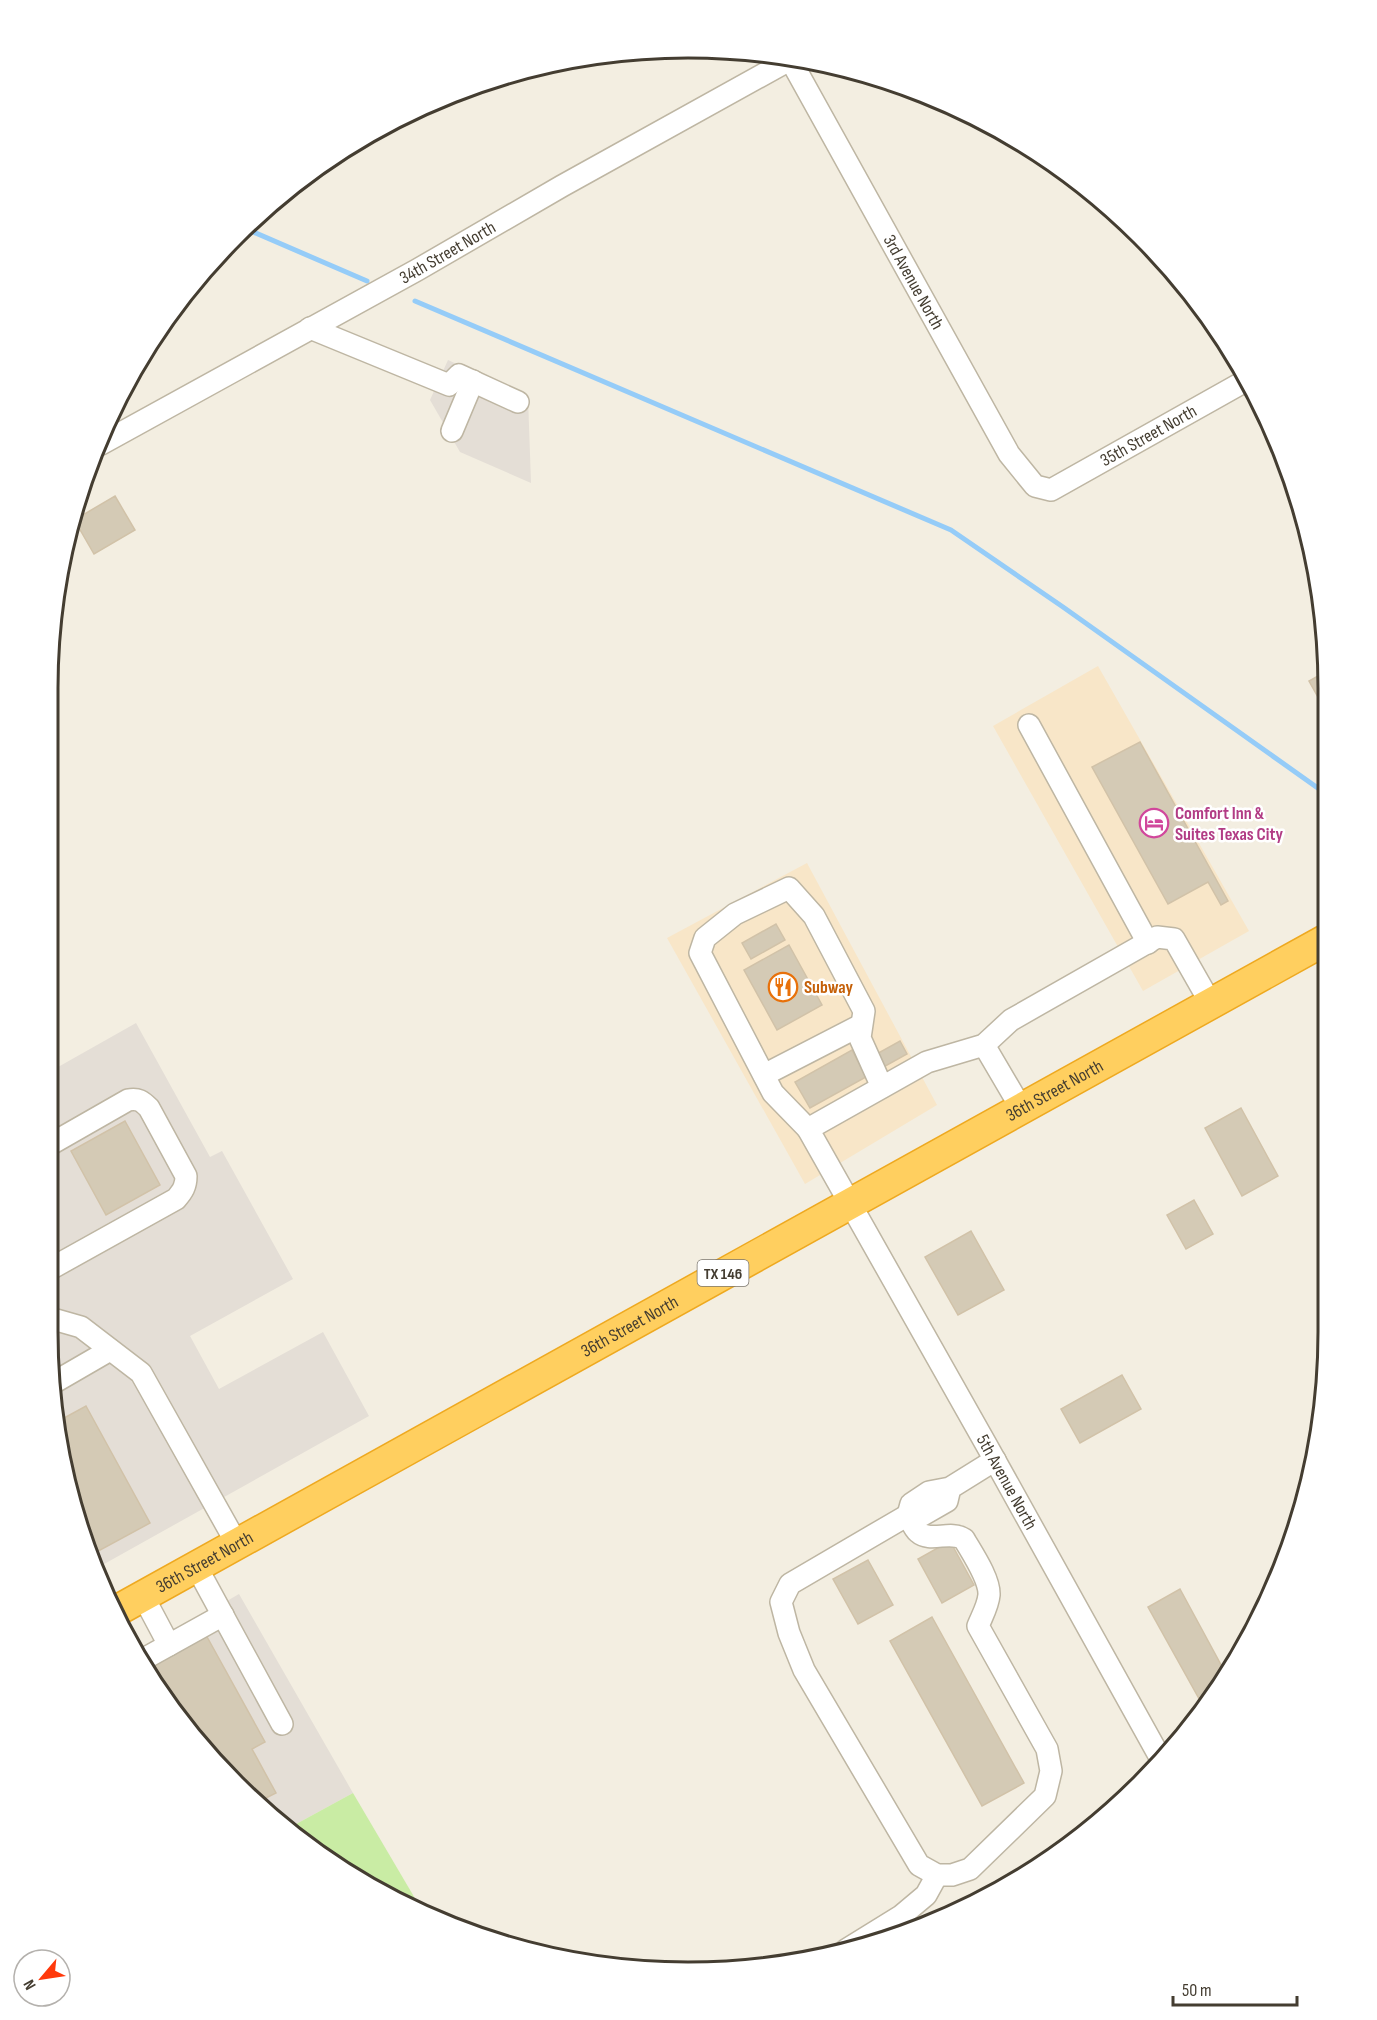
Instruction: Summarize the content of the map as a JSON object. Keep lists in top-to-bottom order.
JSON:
{
  "streets": {
    "highway": ["36th Street North", "TX 146"],
    "street": [
      "34th Street North",
      "3rd Avenue North",
      "35th Street North",
      "5th Avenue North"
    ]
  },
  "crossings": [
    ["3rd Avenue North", "35th Street North"],
    ["36th Street North", "5th Avenue North"]
  ],
  "places": {
    "hotel": ["Comfort Inn & Suites Texas City"],
    "restaurant": ["Subway"]
  },
  "scale_bar": "50 m",
  "north": "bottom left"
}
